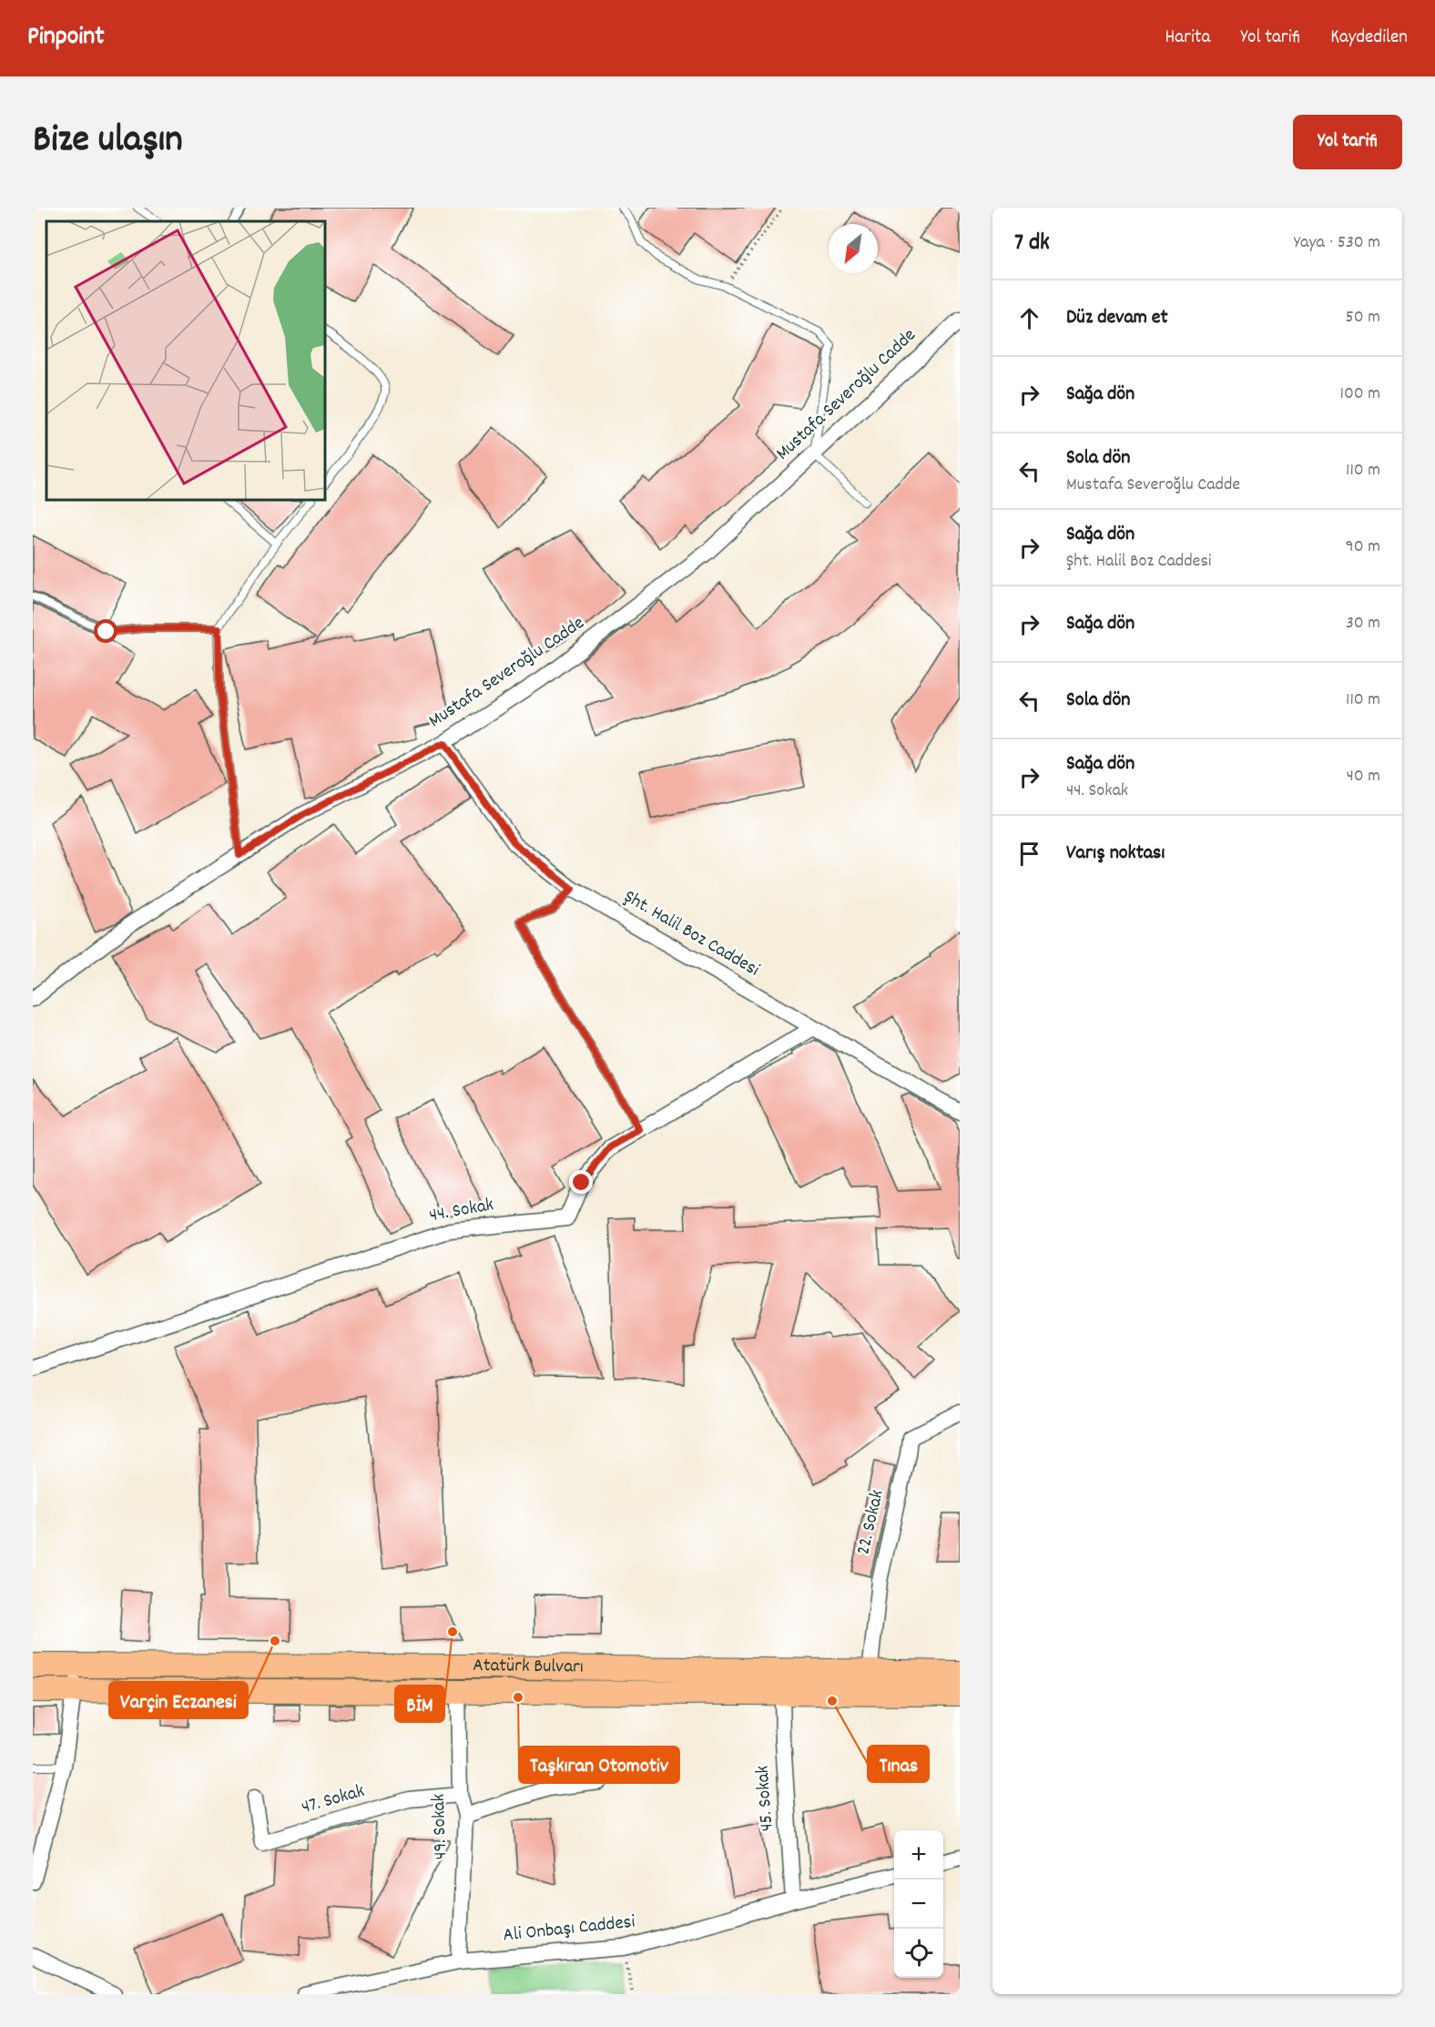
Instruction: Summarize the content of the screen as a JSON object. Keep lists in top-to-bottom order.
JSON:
{
  "streets": {
    "main road": ["Atatürk Bulvarı"],
    "street": [
      "Mustafa Severoğlu Cadde",
      "Şht. Halil Boz Caddesi",
      "44. Sokak",
      "22. Sokak",
      "45. Sokak",
      "47. Sokak",
      "49. Sokak",
      "Ali Onbaşı Caddesi"
    ]
  },
  "crossings": [
    ["Mustafa Severoğlu Cadde", "Şht. Halil Boz Caddesi"],
    ["Şht. Halil Boz Caddesi", "44. Sokak"],
    ["22. Sokak", "Atatürk Bulvarı"],
    ["Atatürk Bulvarı", "45. Sokak"],
    ["Atatürk Bulvarı", "49. Sokak"],
    ["45. Sokak", "Ali Onbaşı Caddesi"],
    ["47. Sokak", "49. Sokak"],
    ["49. Sokak", "Ali Onbaşı Caddesi"]
  ],
  "places": [
    "BİM",
    "Varçin Eczanesi",
    "Taşkıran Otomotiv",
    "Tınas"
  ],
  "north": "bottom left",
  "page": {
    "header": "Pinpoint",
    "nav": ["Harita", "Yol tarifi", "Kaydedilen"],
    "title": "Bize ulaşın",
    "buttons": "Yol tarifi",
    "heading": ["7 dk", "Yaya · 530 m"],
    "list": [
      ["Düz devam et", "50 m"],
      ["Sağa dön", "100 m"],
      ["Sola dön", "Mustafa Severoğlu Cadde", "110 m"],
      ["Sağa dön", "Şht. Halil Boz Caddesi", "90 m"],
      ["Sağa dön", "30 m"],
      ["Sola dön", "110 m"],
      ["Sağa dön", "44. Sokak", "40 m"],
      "Varış noktası"
    ],
    "map_buttons": ["+", "−"]
  }
}
